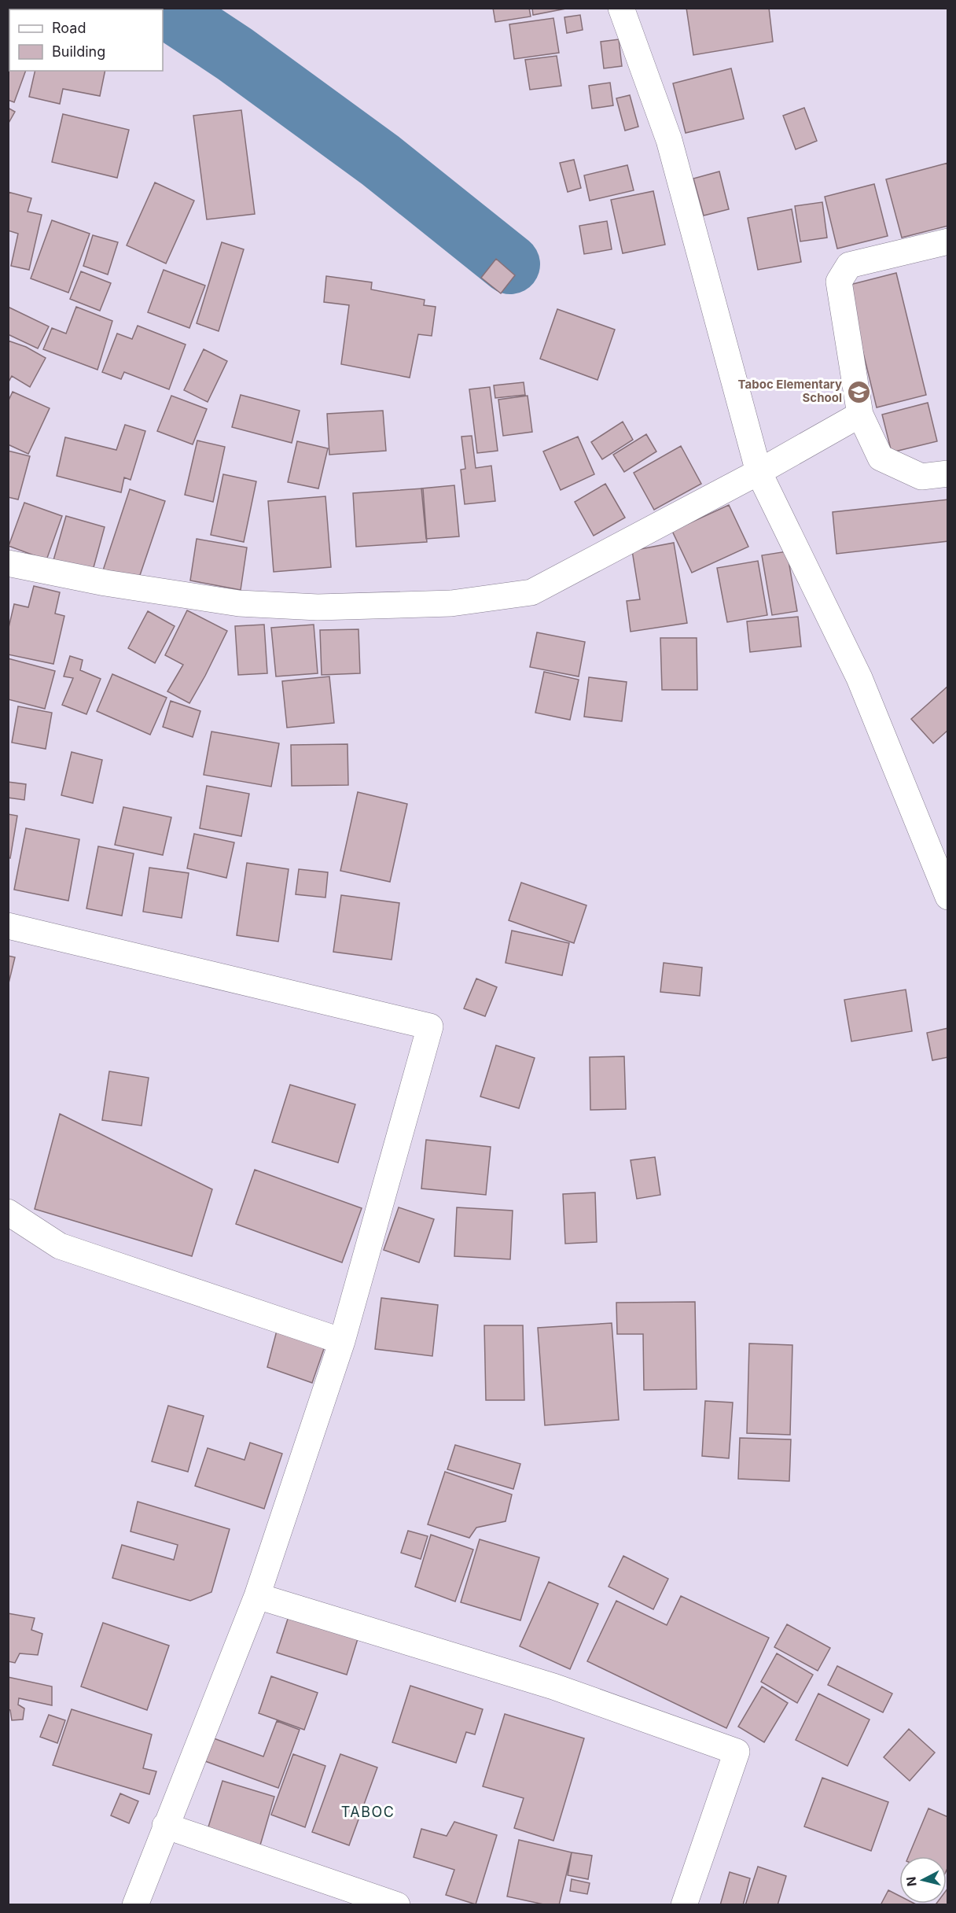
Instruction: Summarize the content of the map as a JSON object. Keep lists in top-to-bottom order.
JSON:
{
  "districts": ["TABOC"],
  "places": {
    "school or university": ["Taboc Elementary School"]
  },
  "legend": ["Road", "Building"],
  "north": "left"
}
